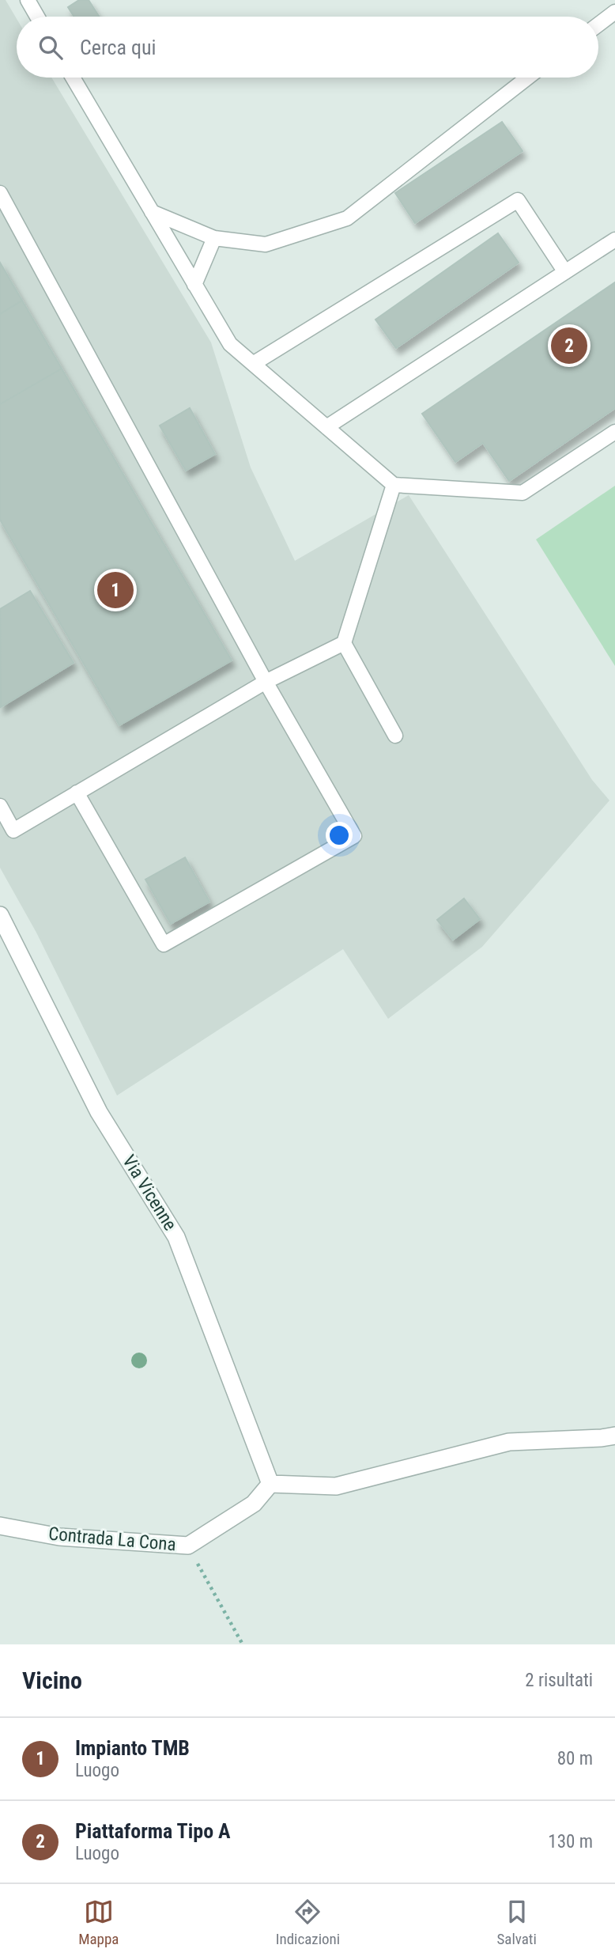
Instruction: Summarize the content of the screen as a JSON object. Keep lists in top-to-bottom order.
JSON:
{
  "streets": {
    "street": ["Via Vicenne", "Contrada La Cona"]
  },
  "crossings": [
    ["Via Vicenne", "Contrada La Cona"]
  ],
  "page": {
    "search": "Cerca qui",
    "pins": ["2", "1"],
    "heading": ["Vicino", "2 risultati"],
    "list": [
      {
        "mark": "1",
        "name": "Impianto TMB",
        "note": "Luogo",
        "value": "80 m"
      },
      {
        "mark": "2",
        "name": "Piattaforma Tipo A",
        "note": "Luogo",
        "value": "130 m"
      }
    ],
    "nav": ["Mappa", "Indicazioni", "Salvati"]
  }
}
